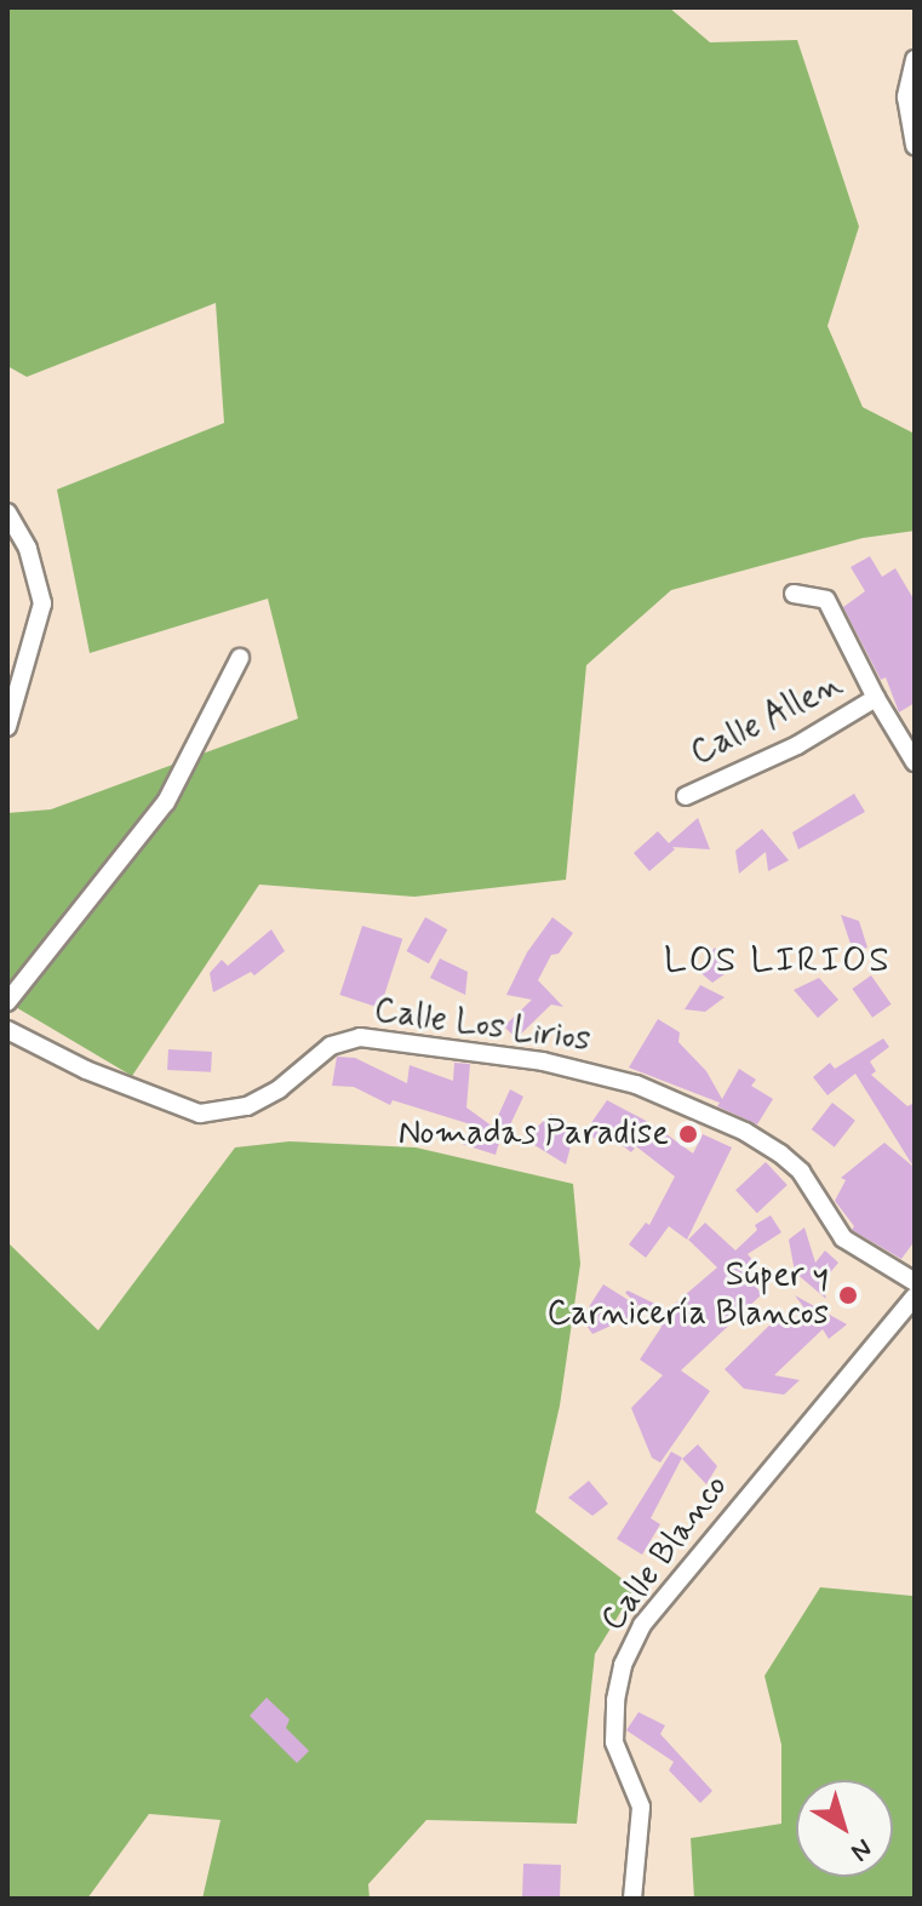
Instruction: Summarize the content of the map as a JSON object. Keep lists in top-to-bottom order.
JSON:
{
  "streets": {
    "street": ["Calle Allen", "Calle Los Lirios", "Calle Blanco"]
  },
  "districts": ["LOS LIRIOS"],
  "places": ["Nomadas Paradise", "Súper y Carnicería Blancos"],
  "north": "bottom right"
}
